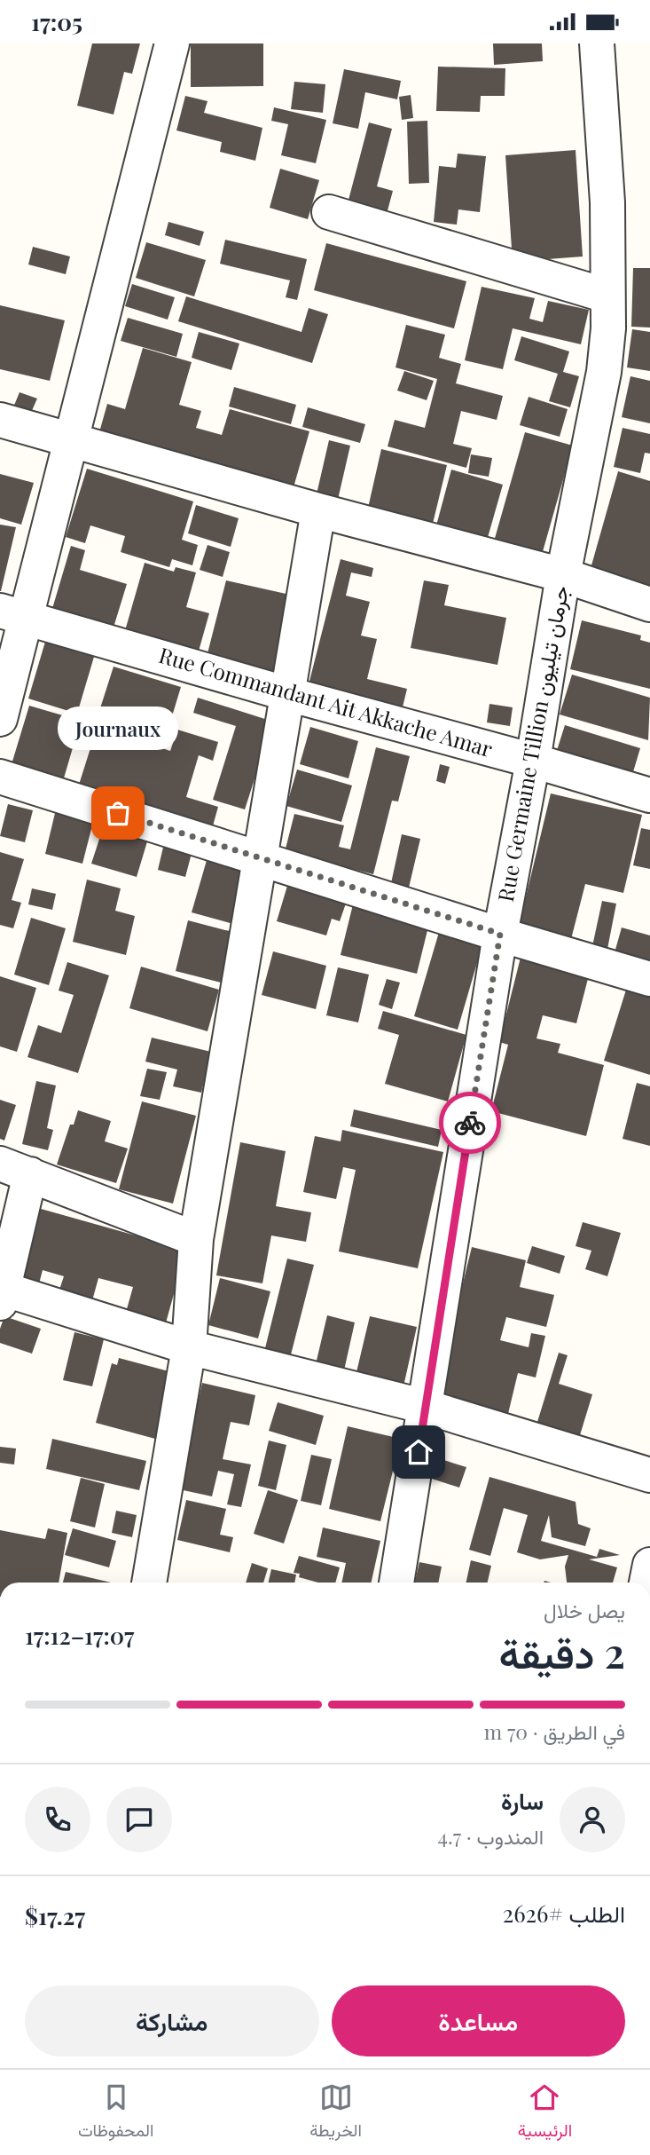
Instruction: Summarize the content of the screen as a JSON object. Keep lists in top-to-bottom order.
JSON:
{
  "streets": {
    "street": ["Rue Commandant Ait Akkache Amar", "Rue Germaine Tillion جرمان تيليون"]
  },
  "crossings": [
    ["Rue Commandant Ait Akkache Amar", "Rue Germaine Tillion جرمان تيليون"]
  ],
  "places": ["Journaux"],
  "page": {
    "status": "17:05",
    "bubble": "Journaux",
    "heading": ["2 دقيقة", "يصل خلال", "17:07–17:12"],
    "panel": [
      "سارة",
      "المندوب · 4.7",
      "الطلب #2626",
      "$17.27"
    ],
    "bar": "في الطريق · 70 m",
    "buttons": ["مساعدة", "مشاركة"],
    "tabs": ["الرئيسية", "الخريطة", "المحفوظات"]
  }
}
